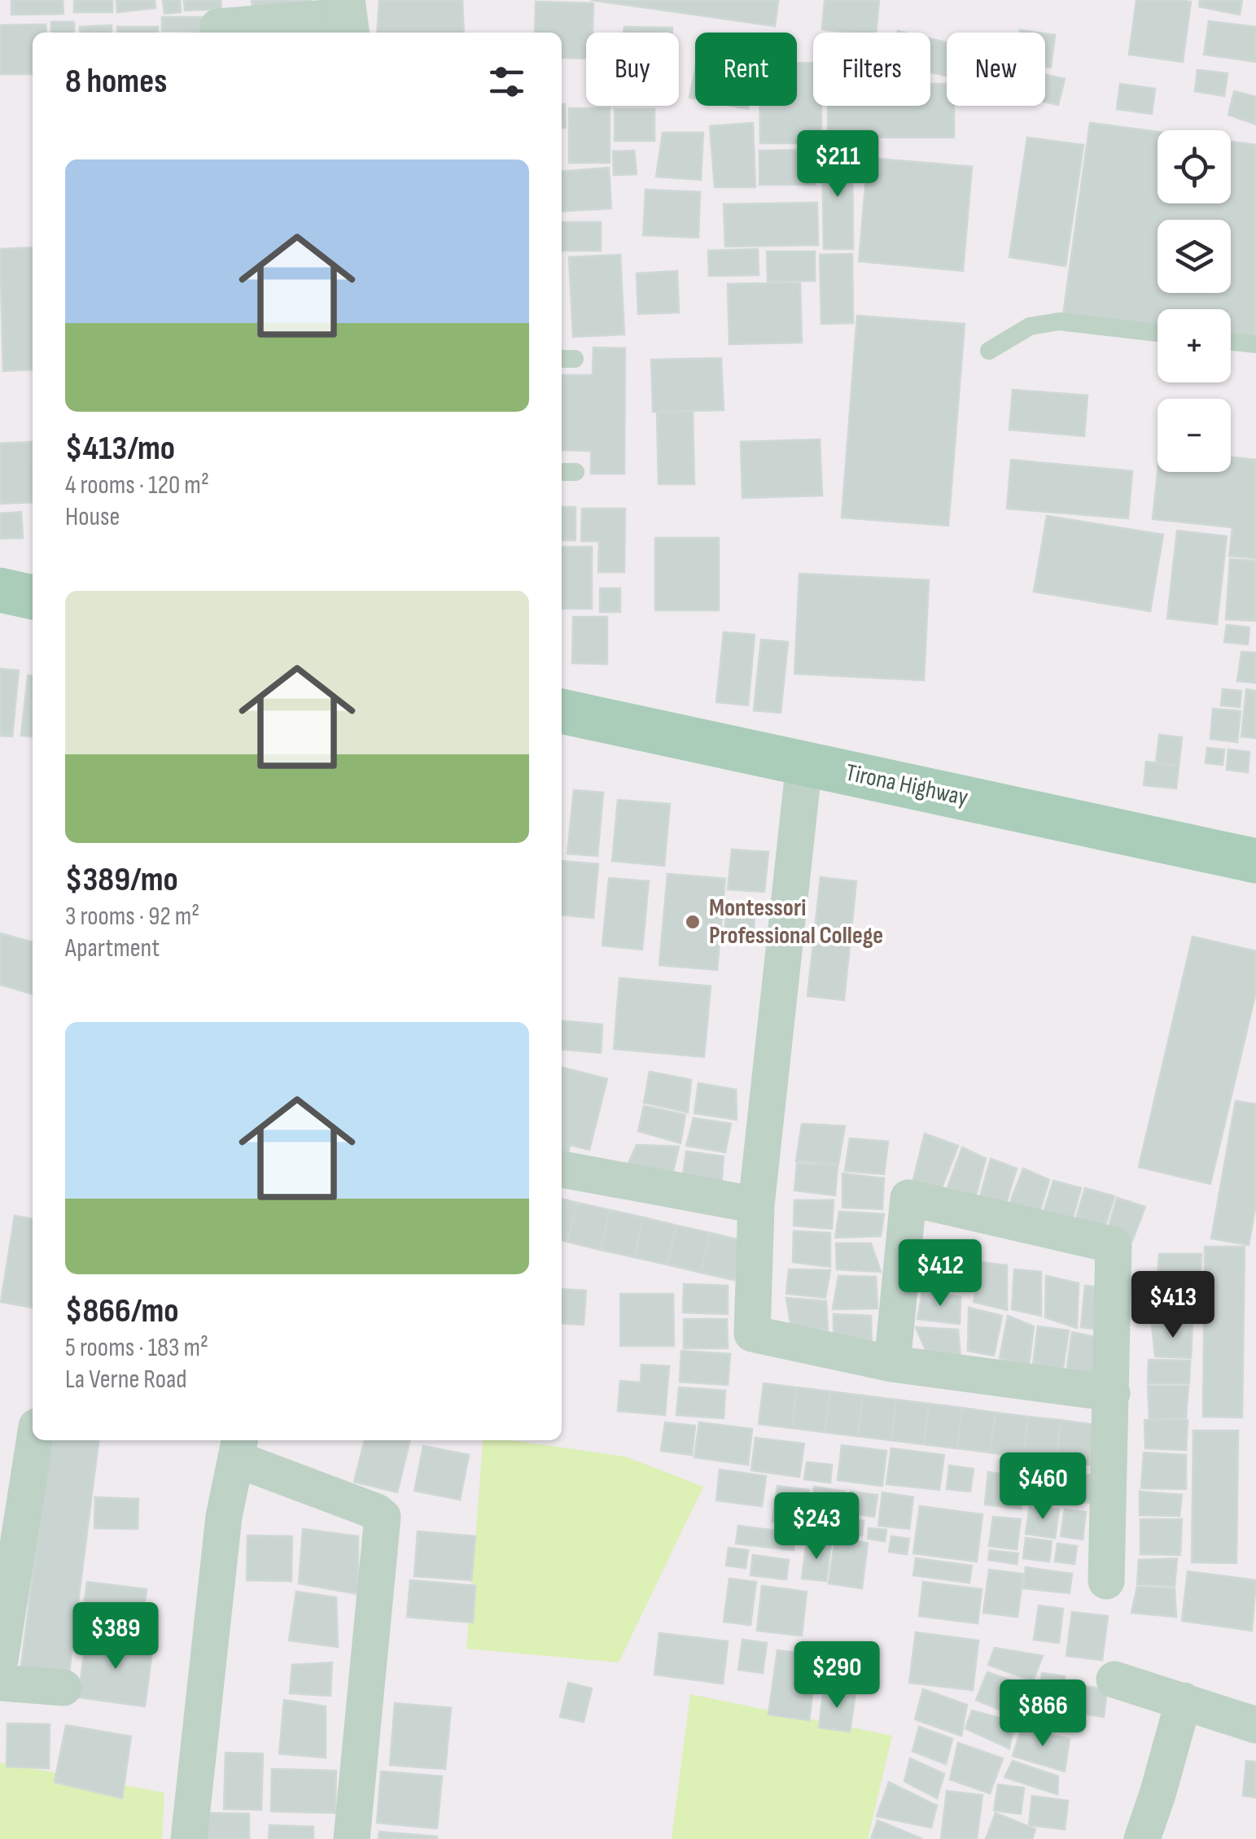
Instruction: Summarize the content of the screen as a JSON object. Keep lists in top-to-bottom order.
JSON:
{
  "streets": {
    "main road": ["Tirona Highway"]
  },
  "places": ["Montessori Professional College"],
  "page": {
    "chip": [
      "Buy",
      "Rent",
      "Filters",
      "New"
    ],
    "heading": "8 homes",
    "map_buttons": ["+", "−"],
    "price": [
      "$211",
      "$412",
      "$413",
      "$460",
      "$243",
      "$389",
      "$290",
      "$866"
    ],
    "list": [
      {
        "name": "$413/mo",
        "note": "4 rooms · 120 m² · House"
      },
      {
        "name": "$389/mo",
        "note": "3 rooms · 92 m² · Apartment"
      },
      {
        "name": "$866/mo",
        "note": "5 rooms · 183 m² · La Verne Road"
      }
    ]
  }
}
